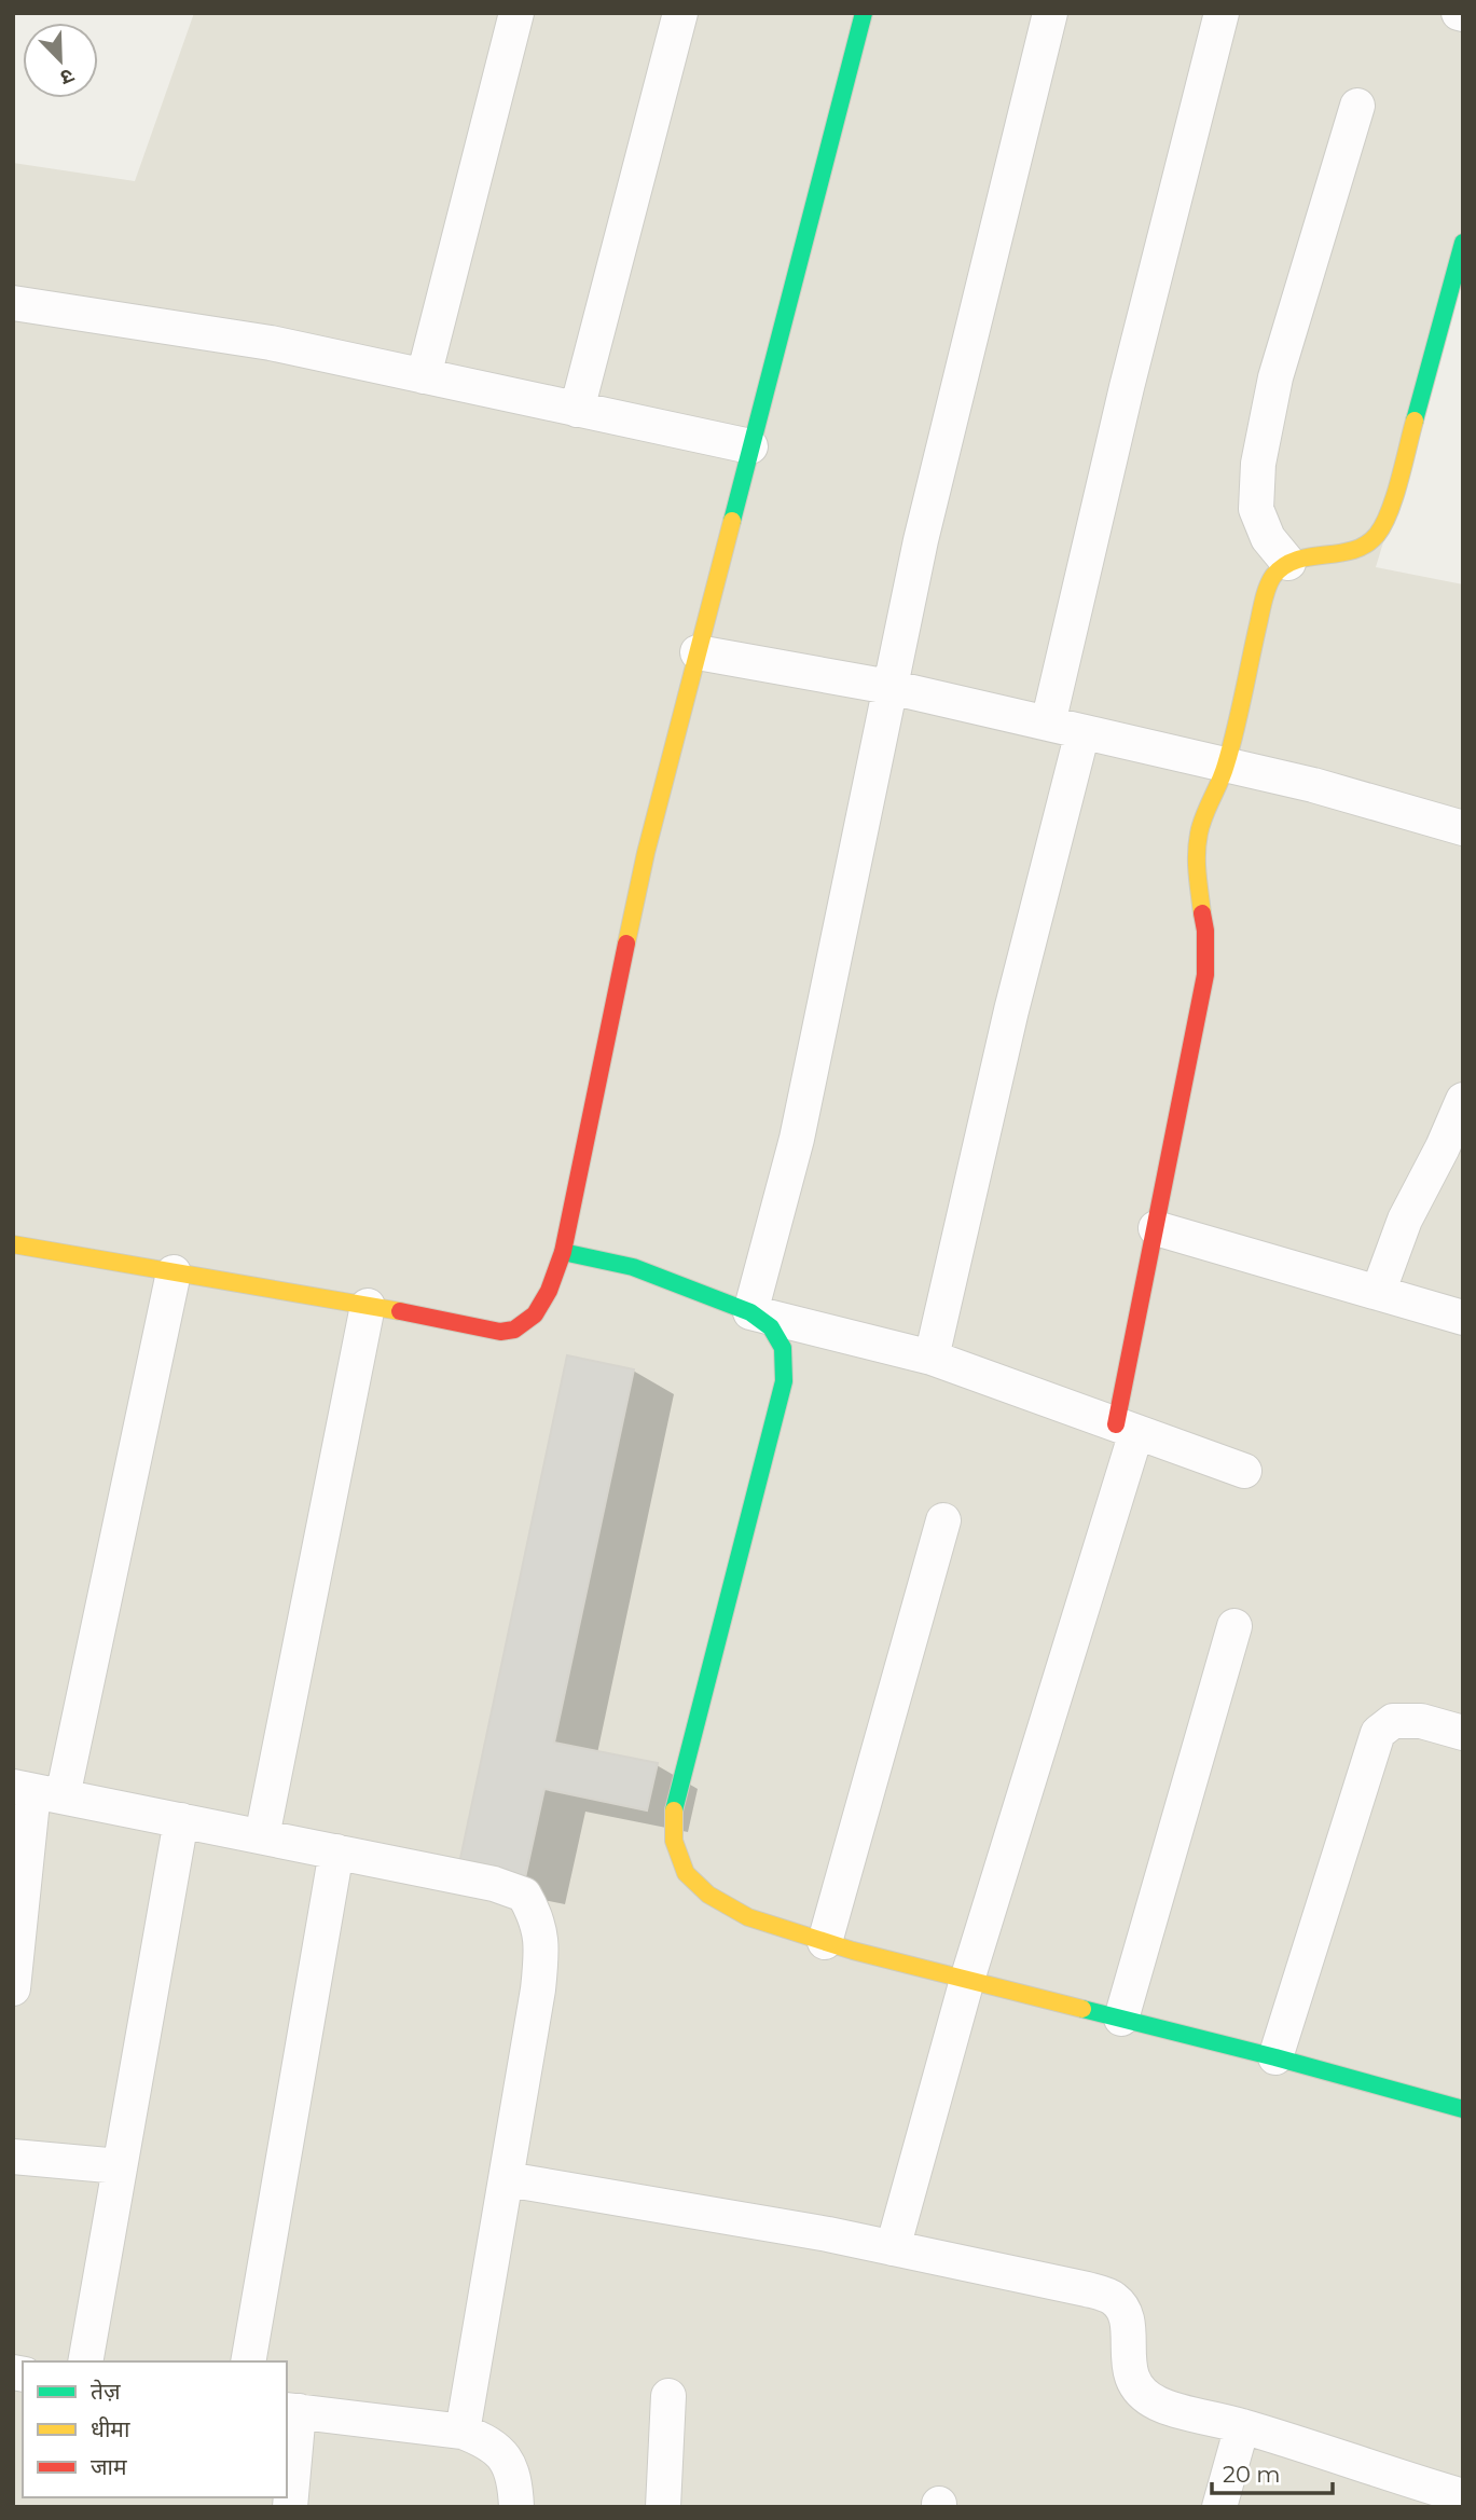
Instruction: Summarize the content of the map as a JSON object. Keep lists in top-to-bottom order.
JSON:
{
  "legend": ["तेज़", "धीमा", "जाम"],
  "scale_bar": "20 m",
  "north": "bottom right"
}
